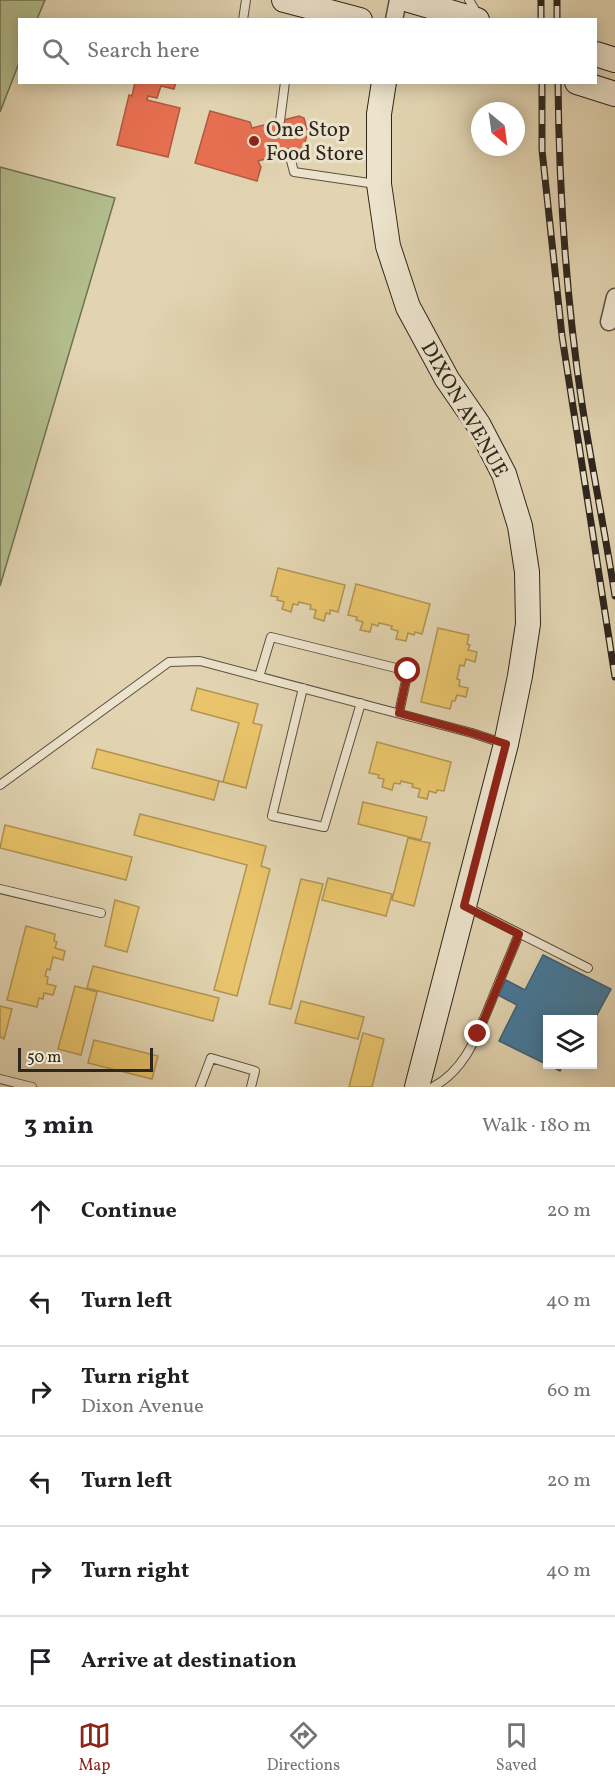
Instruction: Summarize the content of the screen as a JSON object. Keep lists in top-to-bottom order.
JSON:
{
  "streets": {
    "street": ["DIXON AVENUE"]
  },
  "places": ["One Stop Food Store"],
  "scale_bar": "50 m",
  "north": "bottom right",
  "page": {
    "search": "Search here",
    "scale": "50 m",
    "heading": ["3 min", "Walk · 180 m"],
    "list": [
      ["Continue", "20 m"],
      ["Turn left", "40 m"],
      ["Turn right", "Dixon Avenue", "60 m"],
      ["Turn left", "20 m"],
      ["Turn right", "40 m"],
      "Arrive at destination"
    ],
    "nav": ["Map", "Directions", "Saved"]
  }
}
